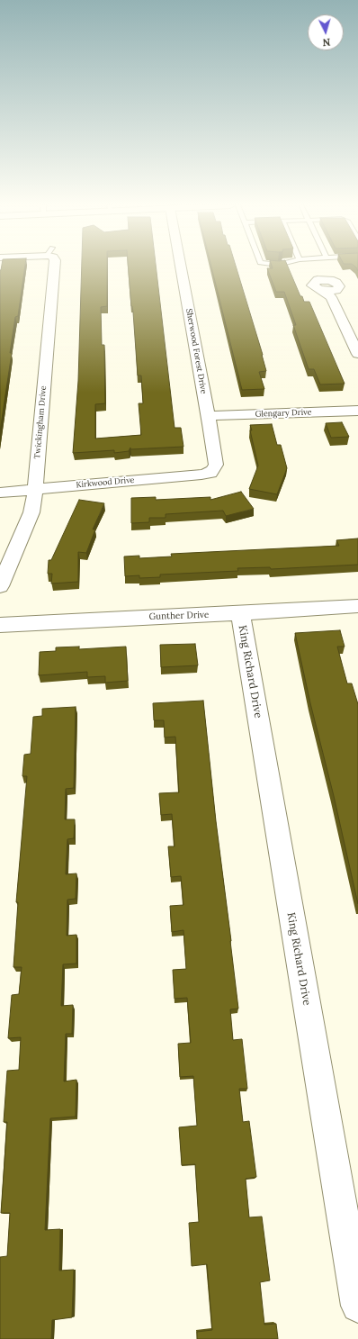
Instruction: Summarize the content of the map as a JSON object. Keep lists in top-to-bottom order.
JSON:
{
  "streets": {
    "street": [
      "Sherwood Forest Drive",
      "Glengary Drive",
      "Twickingham Drive",
      "Kirkwood Drive",
      "Gunther Drive",
      "King Richard Drive"
    ]
  },
  "crossings": [
    ["Sherwood Forest Drive", "Glengary Drive"],
    ["Sherwood Forest Drive", "Kirkwood Drive"],
    ["Twickingham Drive", "Kirkwood Drive"],
    ["Gunther Drive", "King Richard Drive"]
  ],
  "north": "bottom"
}
